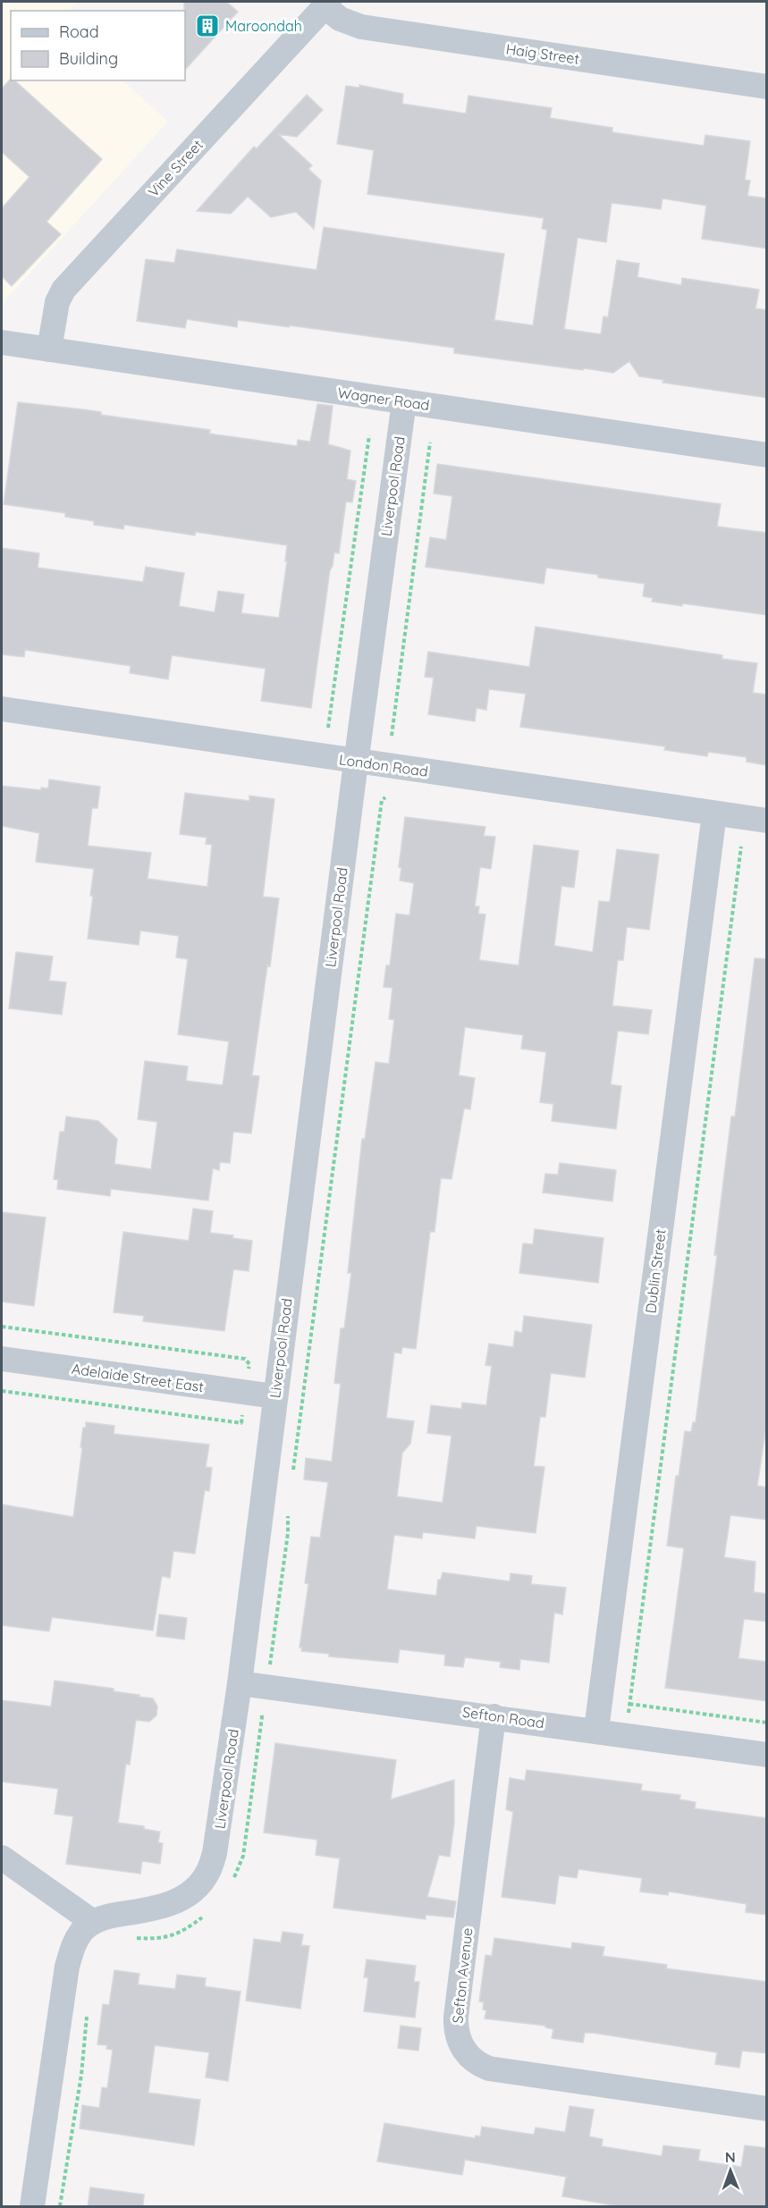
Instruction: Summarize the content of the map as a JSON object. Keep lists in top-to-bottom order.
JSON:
{
  "streets": {
    "street": [
      "Haig Street",
      "Vine Street",
      "Wagner Road",
      "Liverpool Road",
      "London Road",
      "Dublin Street",
      "Adelaide Street East",
      "Sefton Road",
      "Sefton Avenue"
    ]
  },
  "crossings": [
    ["Haig Street", "Vine Street"],
    ["Vine Street", "Wagner Road"],
    ["Wagner Road", "Liverpool Road"],
    ["Liverpool Road", "London Road"],
    ["Liverpool Road", "Adelaide Street East"],
    ["Liverpool Road", "Sefton Road"],
    ["London Road", "Dublin Street"],
    ["Dublin Street", "Sefton Road"],
    ["Sefton Road", "Sefton Avenue"]
  ],
  "places": {
    "building": ["Maroondah"]
  },
  "legend": ["Road", "Building"],
  "north": "top"
}
